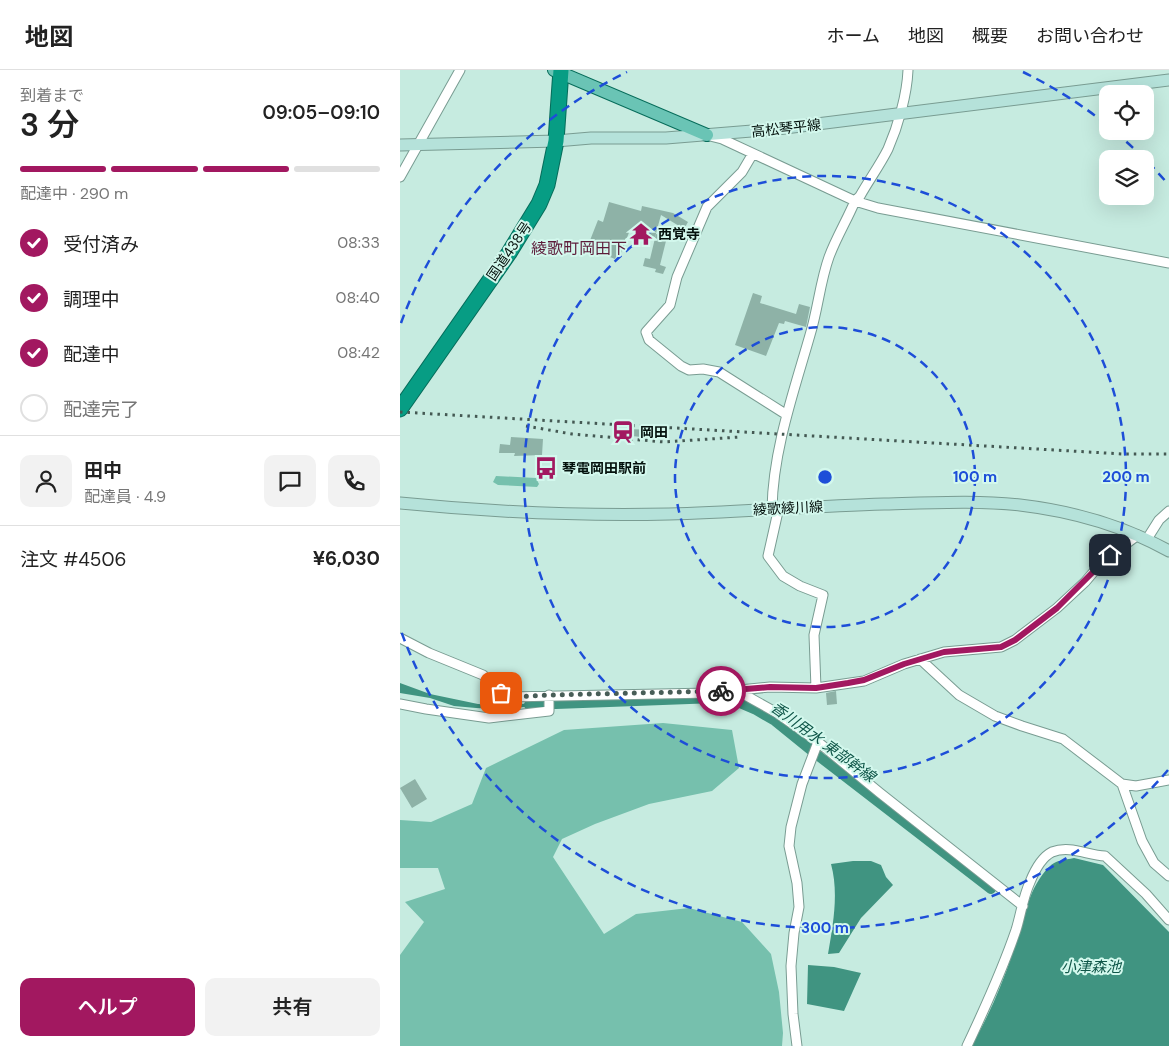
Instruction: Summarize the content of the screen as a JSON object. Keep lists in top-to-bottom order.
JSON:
{
  "streets": {
    "highway": ["国道438号"],
    "main road": ["高松琴平線", "綾歌綾川線"]
  },
  "crossings": [
    ["高松琴平線", "国道438号"]
  ],
  "districts": ["綾歌町岡田下"],
  "water": ["香川用水 東部幹線", "小津森池"],
  "places": {
    "temple": ["西覚寺"],
    "station": ["岡田"],
    "bus stop": ["琴電岡田駅前"]
  },
  "page": {
    "header": "地図",
    "nav": [
      "ホーム",
      "地図",
      "概要",
      "お問い合わせ"
    ],
    "heading": ["3 分", "到着まで", "09:05–09:10"],
    "panel": [
      "田中",
      "配達員 · 4.9",
      "注文 #4506",
      "¥6,030"
    ],
    "bar": "配達中 · 290 m",
    "list": [
      ["受付済み", "08:33"],
      ["調理中", "08:40"],
      ["配達中", "08:42"],
      "配達完了"
    ],
    "buttons": ["ヘルプ", "共有"]
  },
  "rings": ["100 m", "200 m", "300 m"]
}
